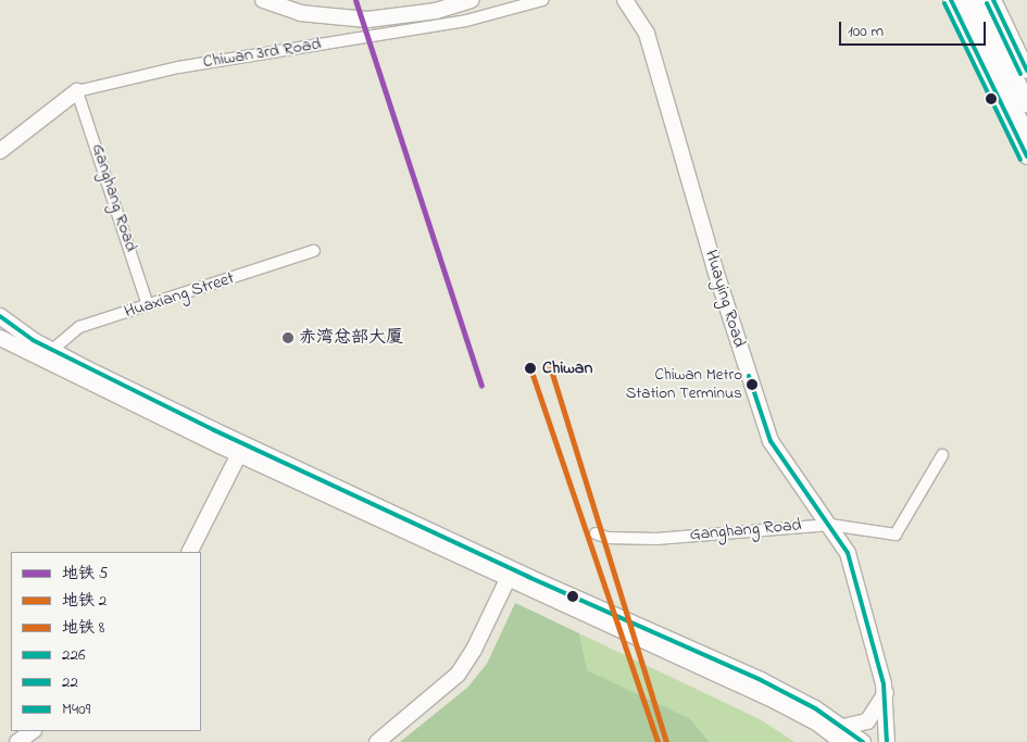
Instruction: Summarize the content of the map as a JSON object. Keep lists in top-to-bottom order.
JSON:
{
  "streets": {
    "street": [
      "Chiwan 3rd Road",
      "Ganghang Road",
      "Huaxiang Street",
      "Huaying Road"
    ]
  },
  "crossings": [
    ["Chiwan 3rd Road", "Ganghang Road"],
    ["Ganghang Road", "Huaxiang Street"],
    ["Ganghang Road", "Huaying Road"]
  ],
  "places": ["赤湾总部大厦", "Chiwan", "Chiwan Metro Station Terminus"],
  "lines": [
    "metro line 5",
    "transit line 22",
    "transit line M409",
    "transit line 226",
    "metro line 2",
    "metro line 8"
  ],
  "legend": [
    "地铁 5",
    "地铁 2",
    "地铁 8",
    "226",
    "22",
    "M409"
  ],
  "scale_bar": "100 m"
}
